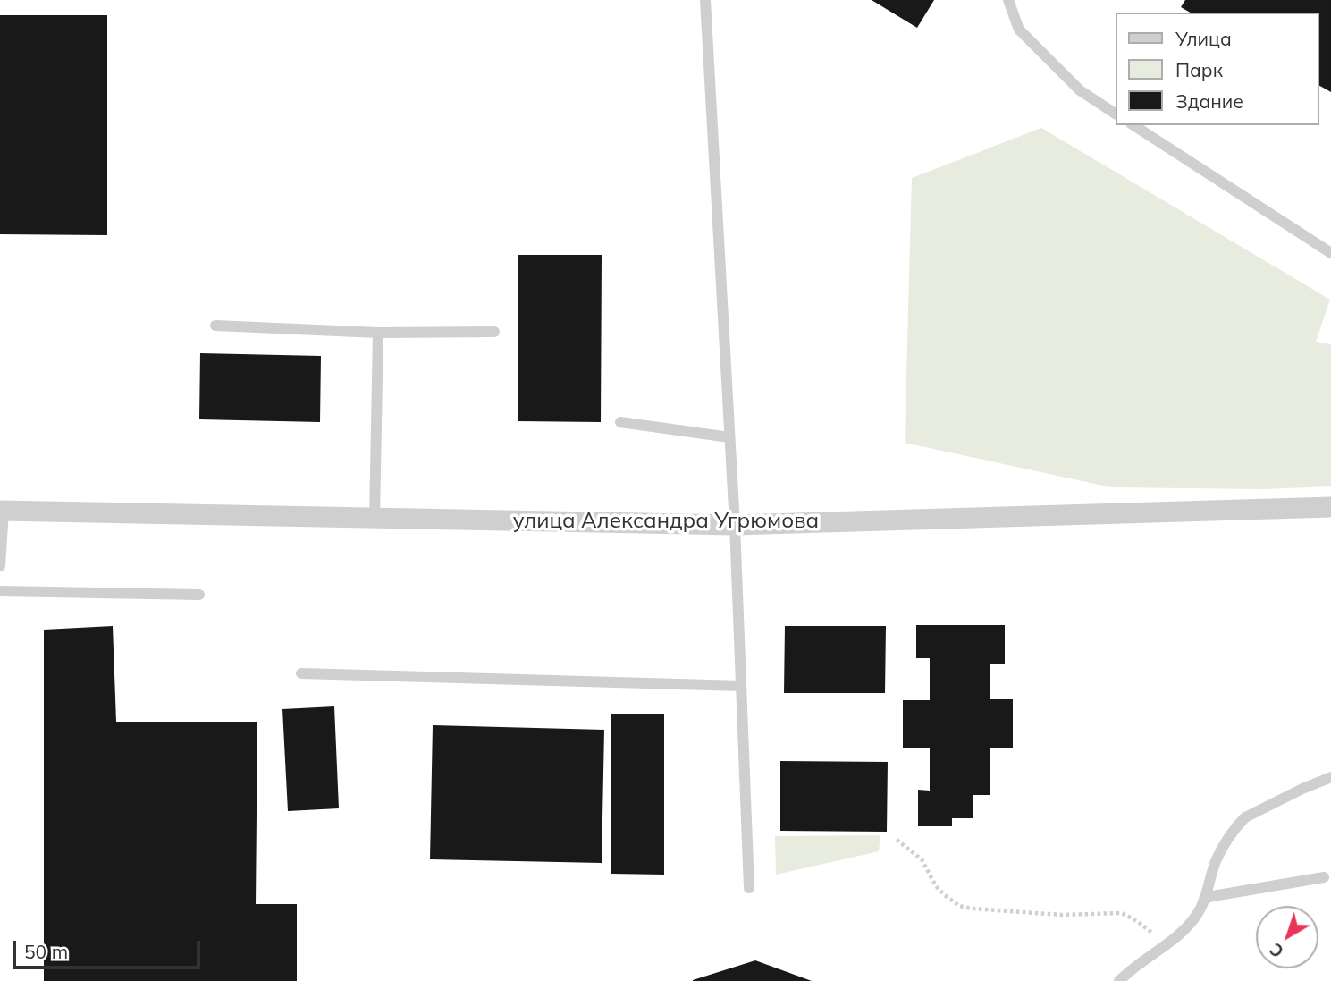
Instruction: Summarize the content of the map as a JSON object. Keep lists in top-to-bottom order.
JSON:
{
  "streets": {
    "street": ["улица Александра Угрюмова"]
  },
  "legend": ["Улица", "Парк", "Здание"],
  "scale_bar": "50 m",
  "north": "bottom left"
}
